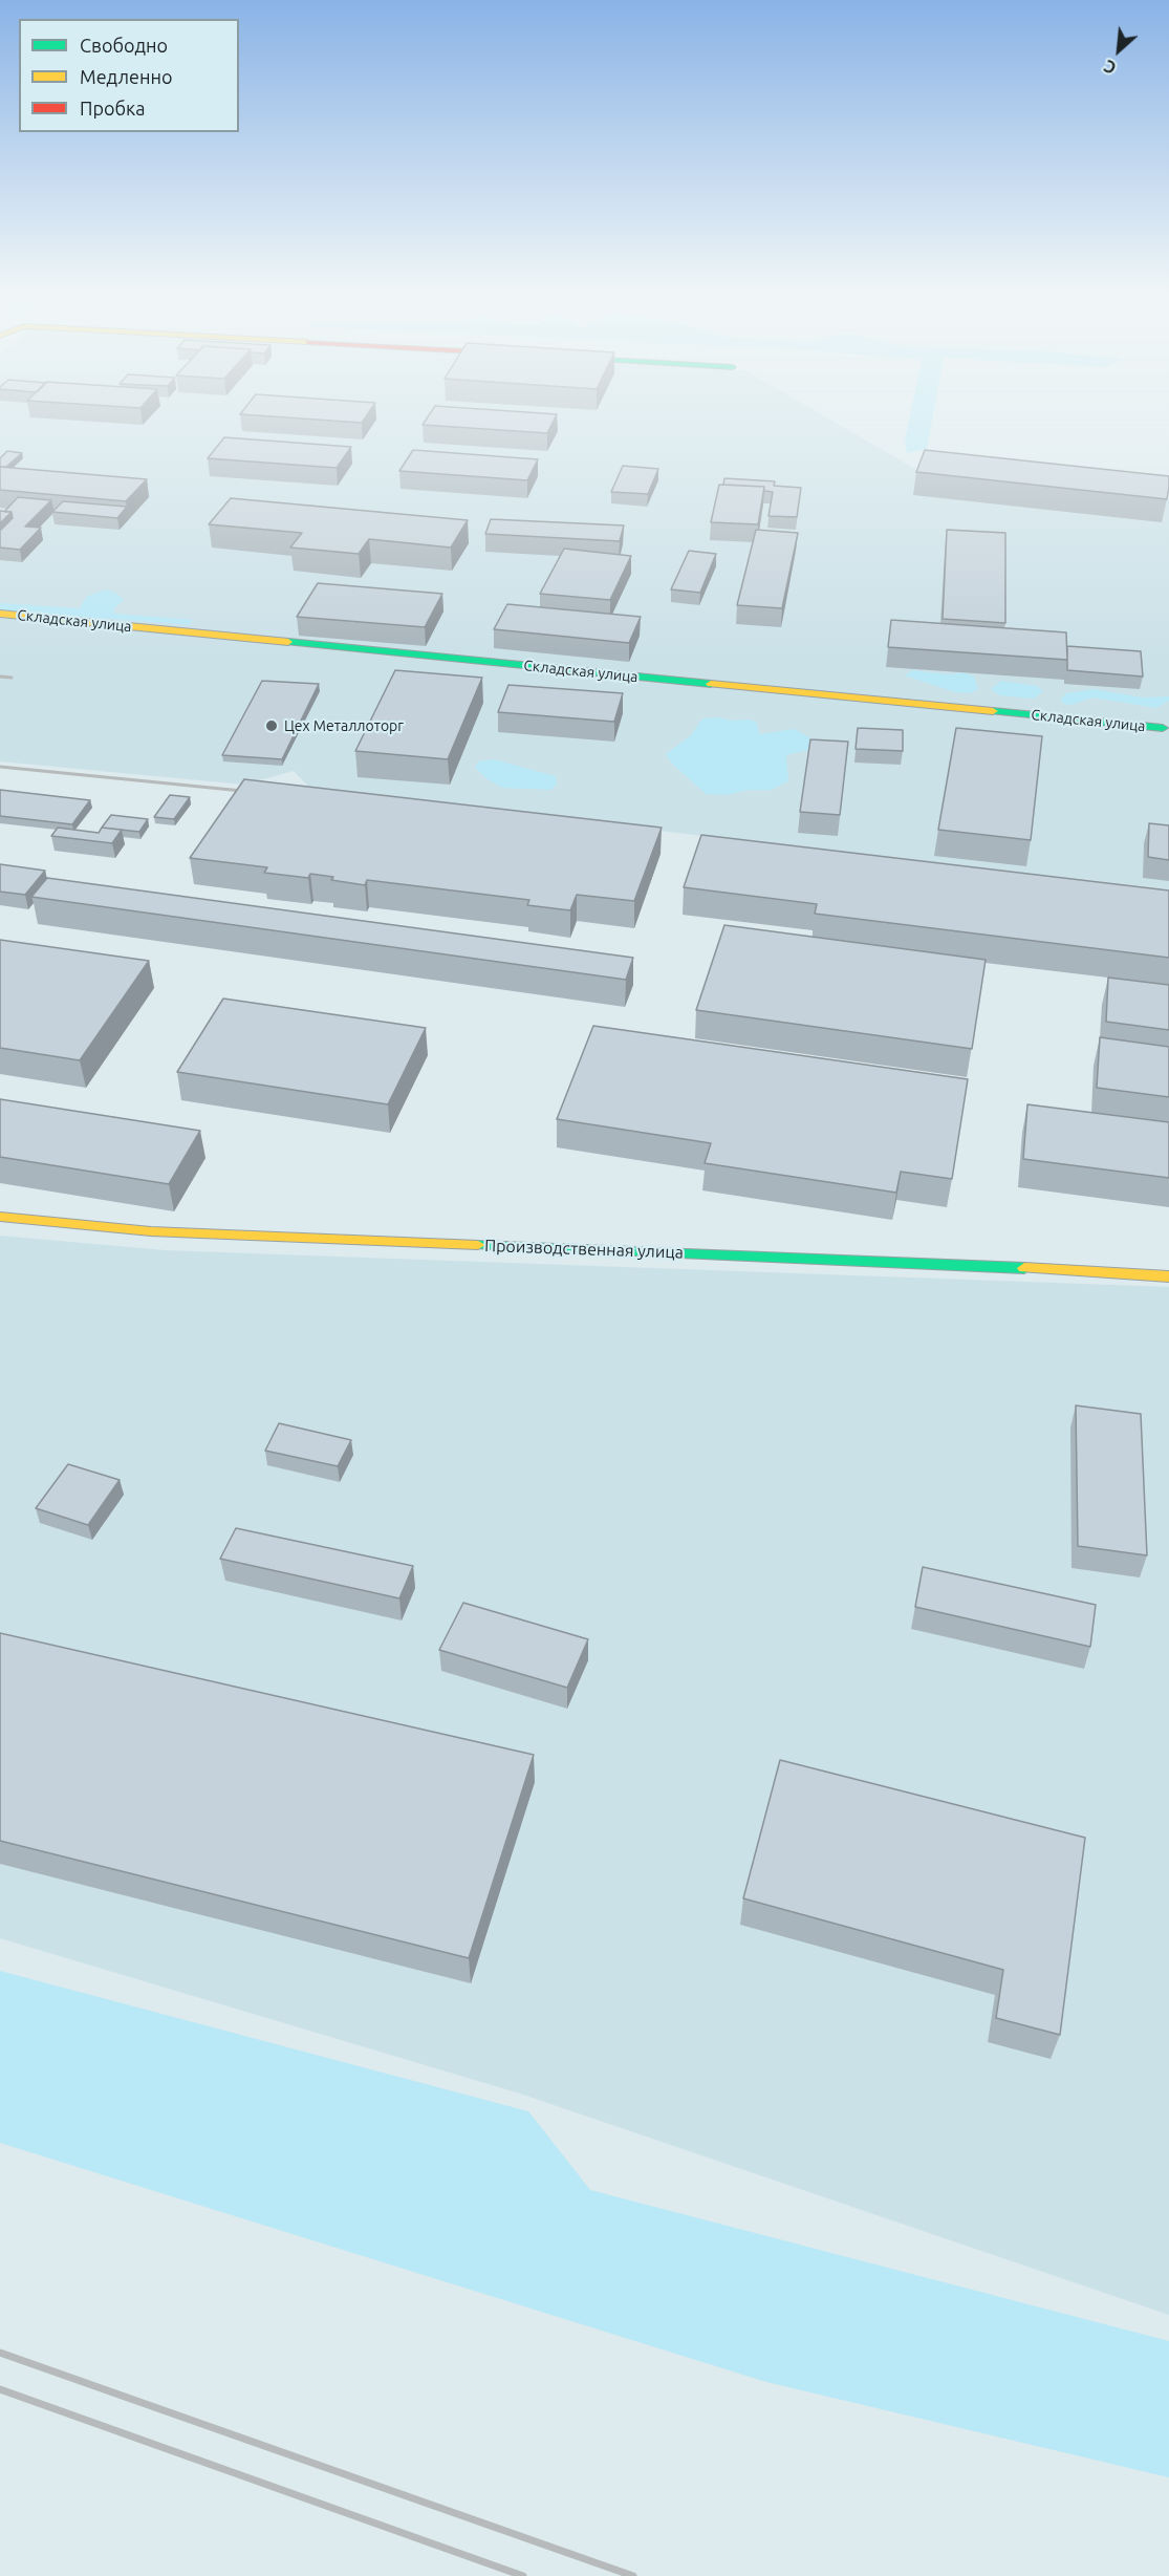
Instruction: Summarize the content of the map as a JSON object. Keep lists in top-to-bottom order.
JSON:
{
  "streets": {
    "street": ["Складская улица", "Производственная улица"]
  },
  "places": ["Цех Металлоторг"],
  "legend": ["Свободно", "Медленно", "Пробка"],
  "north": "bottom left"
}
